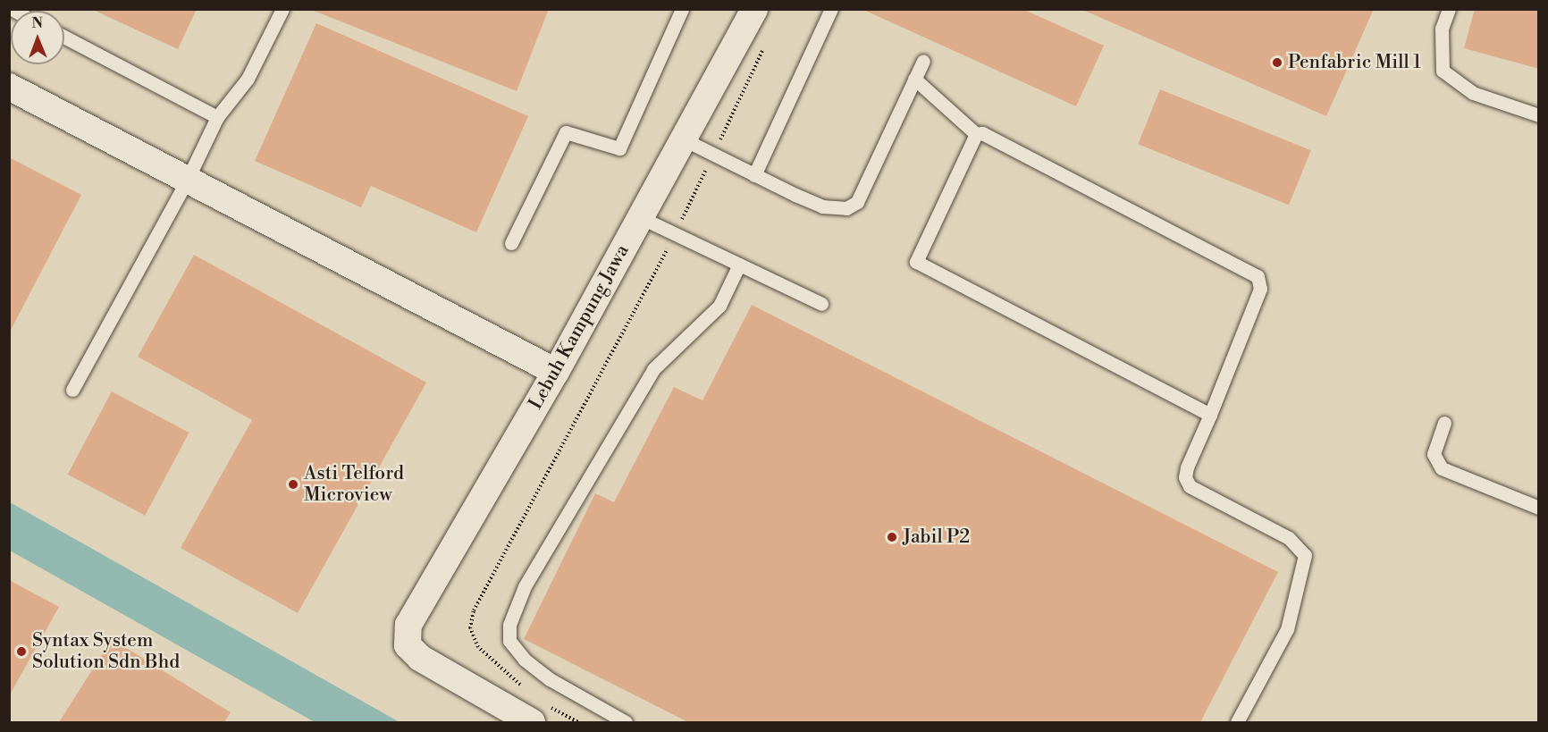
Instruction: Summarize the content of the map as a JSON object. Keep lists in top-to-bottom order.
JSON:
{
  "streets": {
    "street": ["Lebuh Kampung Jawa"]
  },
  "places": [
    "Penfabric Mill 1",
    "Asti Telford Microview",
    "Jabil P2",
    "Syntax System Solution Sdn Bhd"
  ],
  "north": "top"
}
